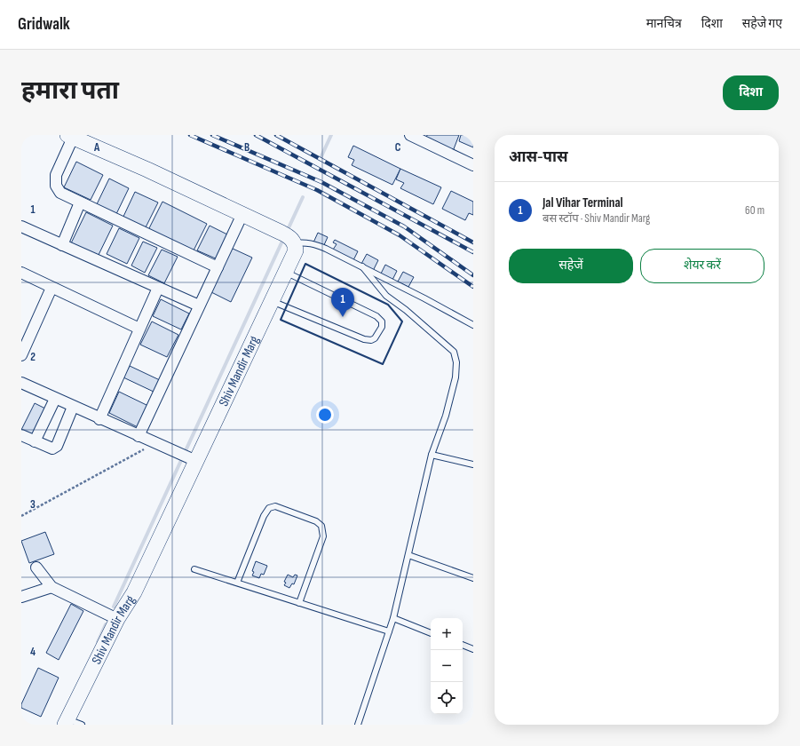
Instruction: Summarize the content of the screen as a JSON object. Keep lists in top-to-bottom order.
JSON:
{
  "streets": {
    "street": ["Shiv Mandir Marg"]
  },
  "page": {
    "header": "Gridwalk",
    "nav": ["मानचित्र", "दिशा", "सहेजे गए"],
    "buttons": [
      "दिशा",
      ["सहेजें", "शेयर करें"]
    ],
    "title": "हमारा पता",
    "heading": "आस-पास",
    "list": [
      {
        "mark": "1",
        "name": "Jal Vihar Terminal",
        "note": "बस स्टॉप · Shiv Mandir Marg",
        "value": "60 m"
      }
    ],
    "pins": "1",
    "map_buttons": ["+", "−"]
  },
  "grid": {
    "columns": ["A", "B", "C"],
    "rows": [
      "1",
      "2",
      "3",
      "4"
    ]
  }
}
